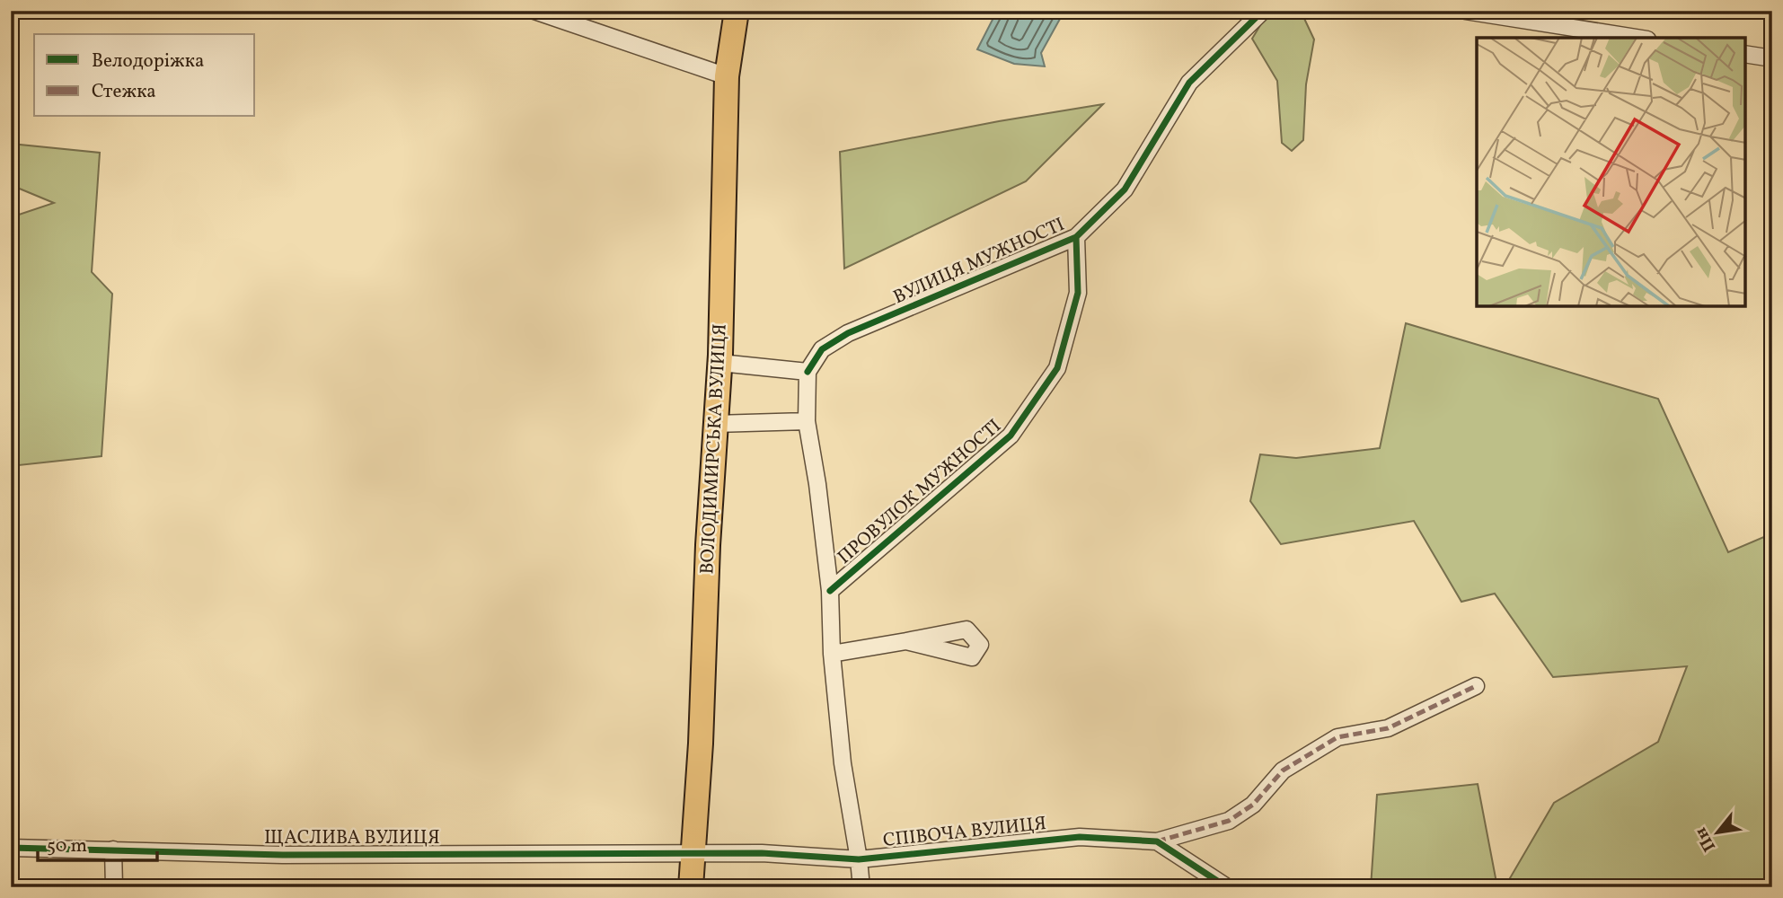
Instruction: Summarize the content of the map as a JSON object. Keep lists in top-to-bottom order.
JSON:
{
  "streets": {
    "main road": ["ВОЛОДИМИРСЬКА ВУЛИЦЯ"],
    "street": [
      "ВУЛИЦЯ МУЖНОСТІ",
      "ПРОВУЛОК МУЖНОСТІ",
      "СПІВОЧА ВУЛИЦЯ",
      "ЩАСЛИВА ВУЛИЦЯ"
    ]
  },
  "crossings": [
    ["ВУЛИЦЯ МУЖНОСТІ", "ПРОВУЛОК МУЖНОСТІ"],
    ["ВОЛОДИМИРСЬКА ВУЛИЦЯ", "СПІВОЧА ВУЛИЦЯ"],
    ["ВОЛОДИМИРСЬКА ВУЛИЦЯ", "ЩАСЛИВА ВУЛИЦЯ"],
    ["СПІВОЧА ВУЛИЦЯ", "ЩАСЛИВА ВУЛИЦЯ"]
  ],
  "legend": ["Велодоріжка", "Стежка"],
  "scale_bar": "50 m",
  "north": "bottom left"
}
